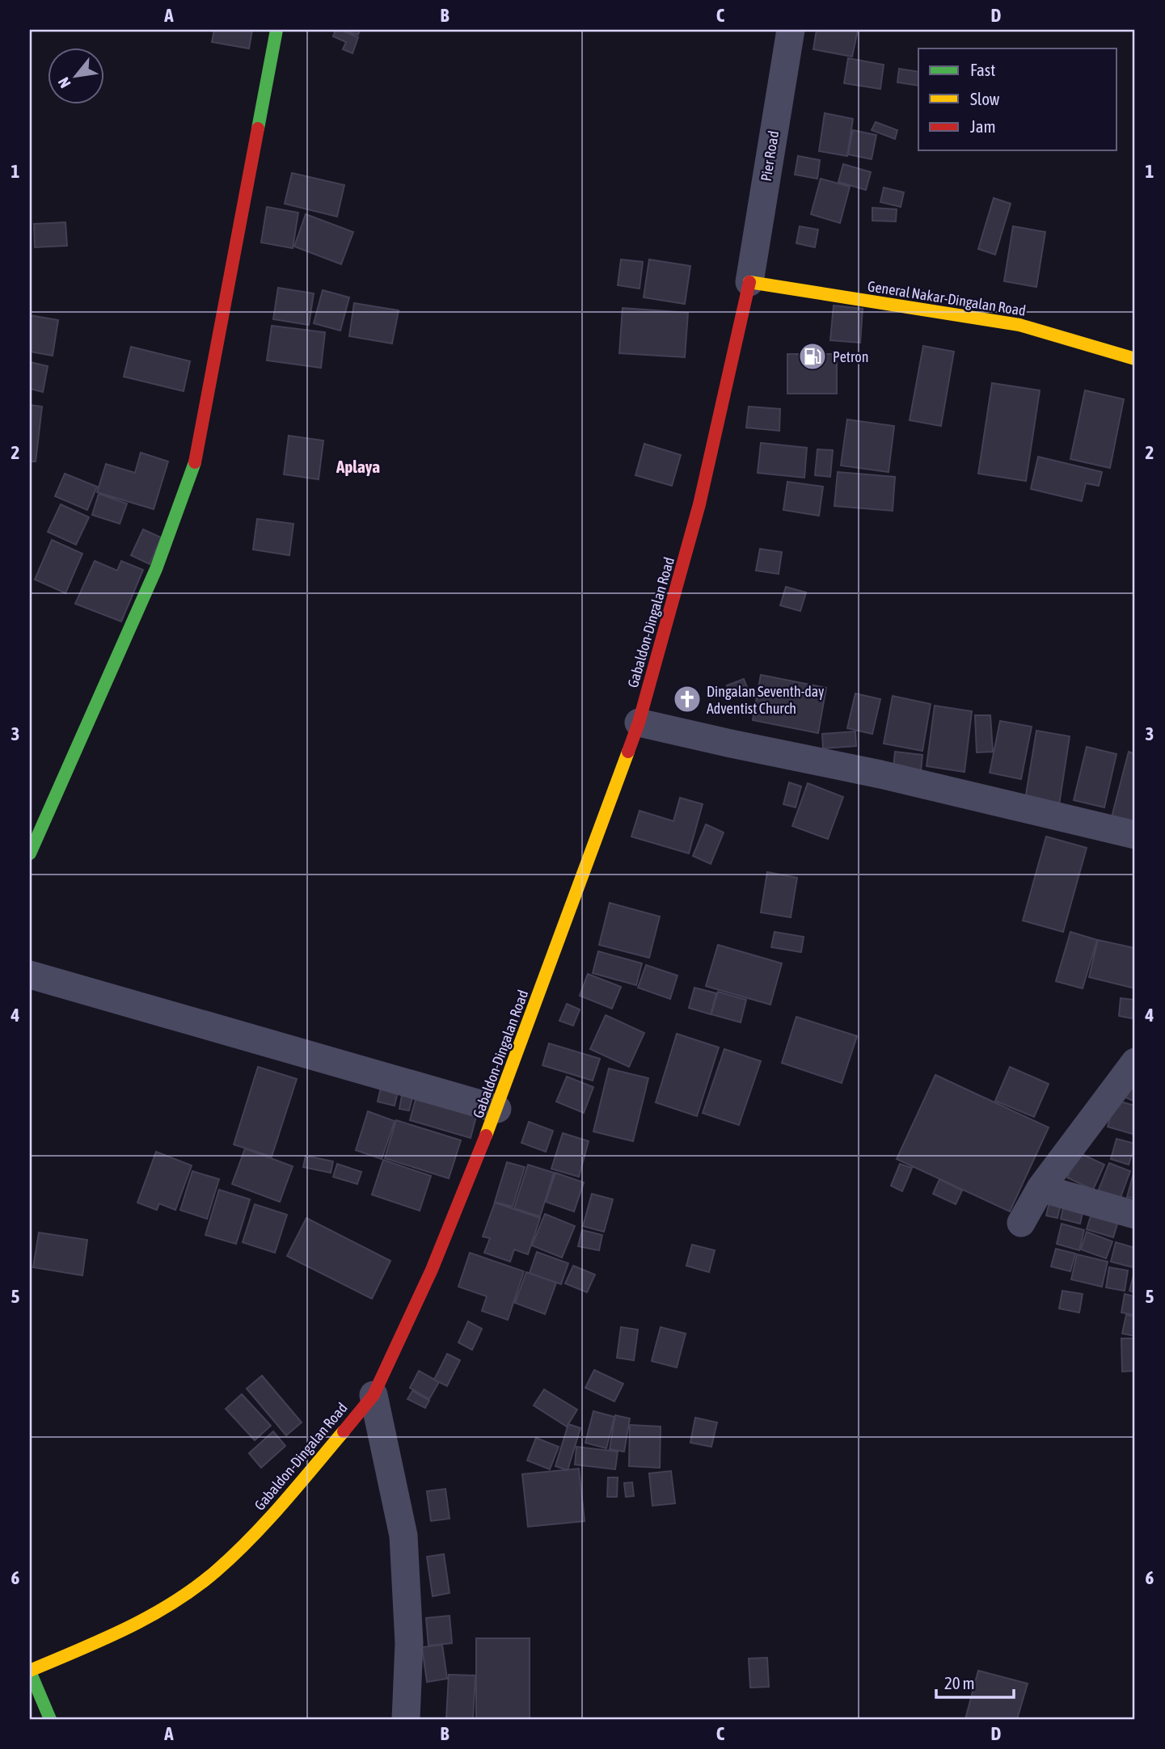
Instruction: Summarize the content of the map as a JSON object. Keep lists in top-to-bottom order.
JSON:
{
  "streets": {
    "main road": ["General Nakar-Dingalan Road", "Gabaldon-Dingalan Road"],
    "street": ["Pier Road"]
  },
  "crossings": [
    ["Pier Road", "General Nakar-Dingalan Road"],
    ["Pier Road", "Gabaldon-Dingalan Road"],
    ["General Nakar-Dingalan Road", "Gabaldon-Dingalan Road"]
  ],
  "districts": ["Aplaya"],
  "places": {
    "fuel station": ["Petron"],
    "church": ["Dingalan Seventh-day Adventist Church"]
  },
  "legend": ["Fast", "Slow", "Jam"],
  "scale_bar": "20 m",
  "north": "bottom left",
  "grid": {
    "columns": [
      "A",
      "B",
      "C",
      "D"
    ],
    "rows": [
      "1",
      "2",
      "3",
      "4",
      "5",
      "6"
    ]
  }
}
